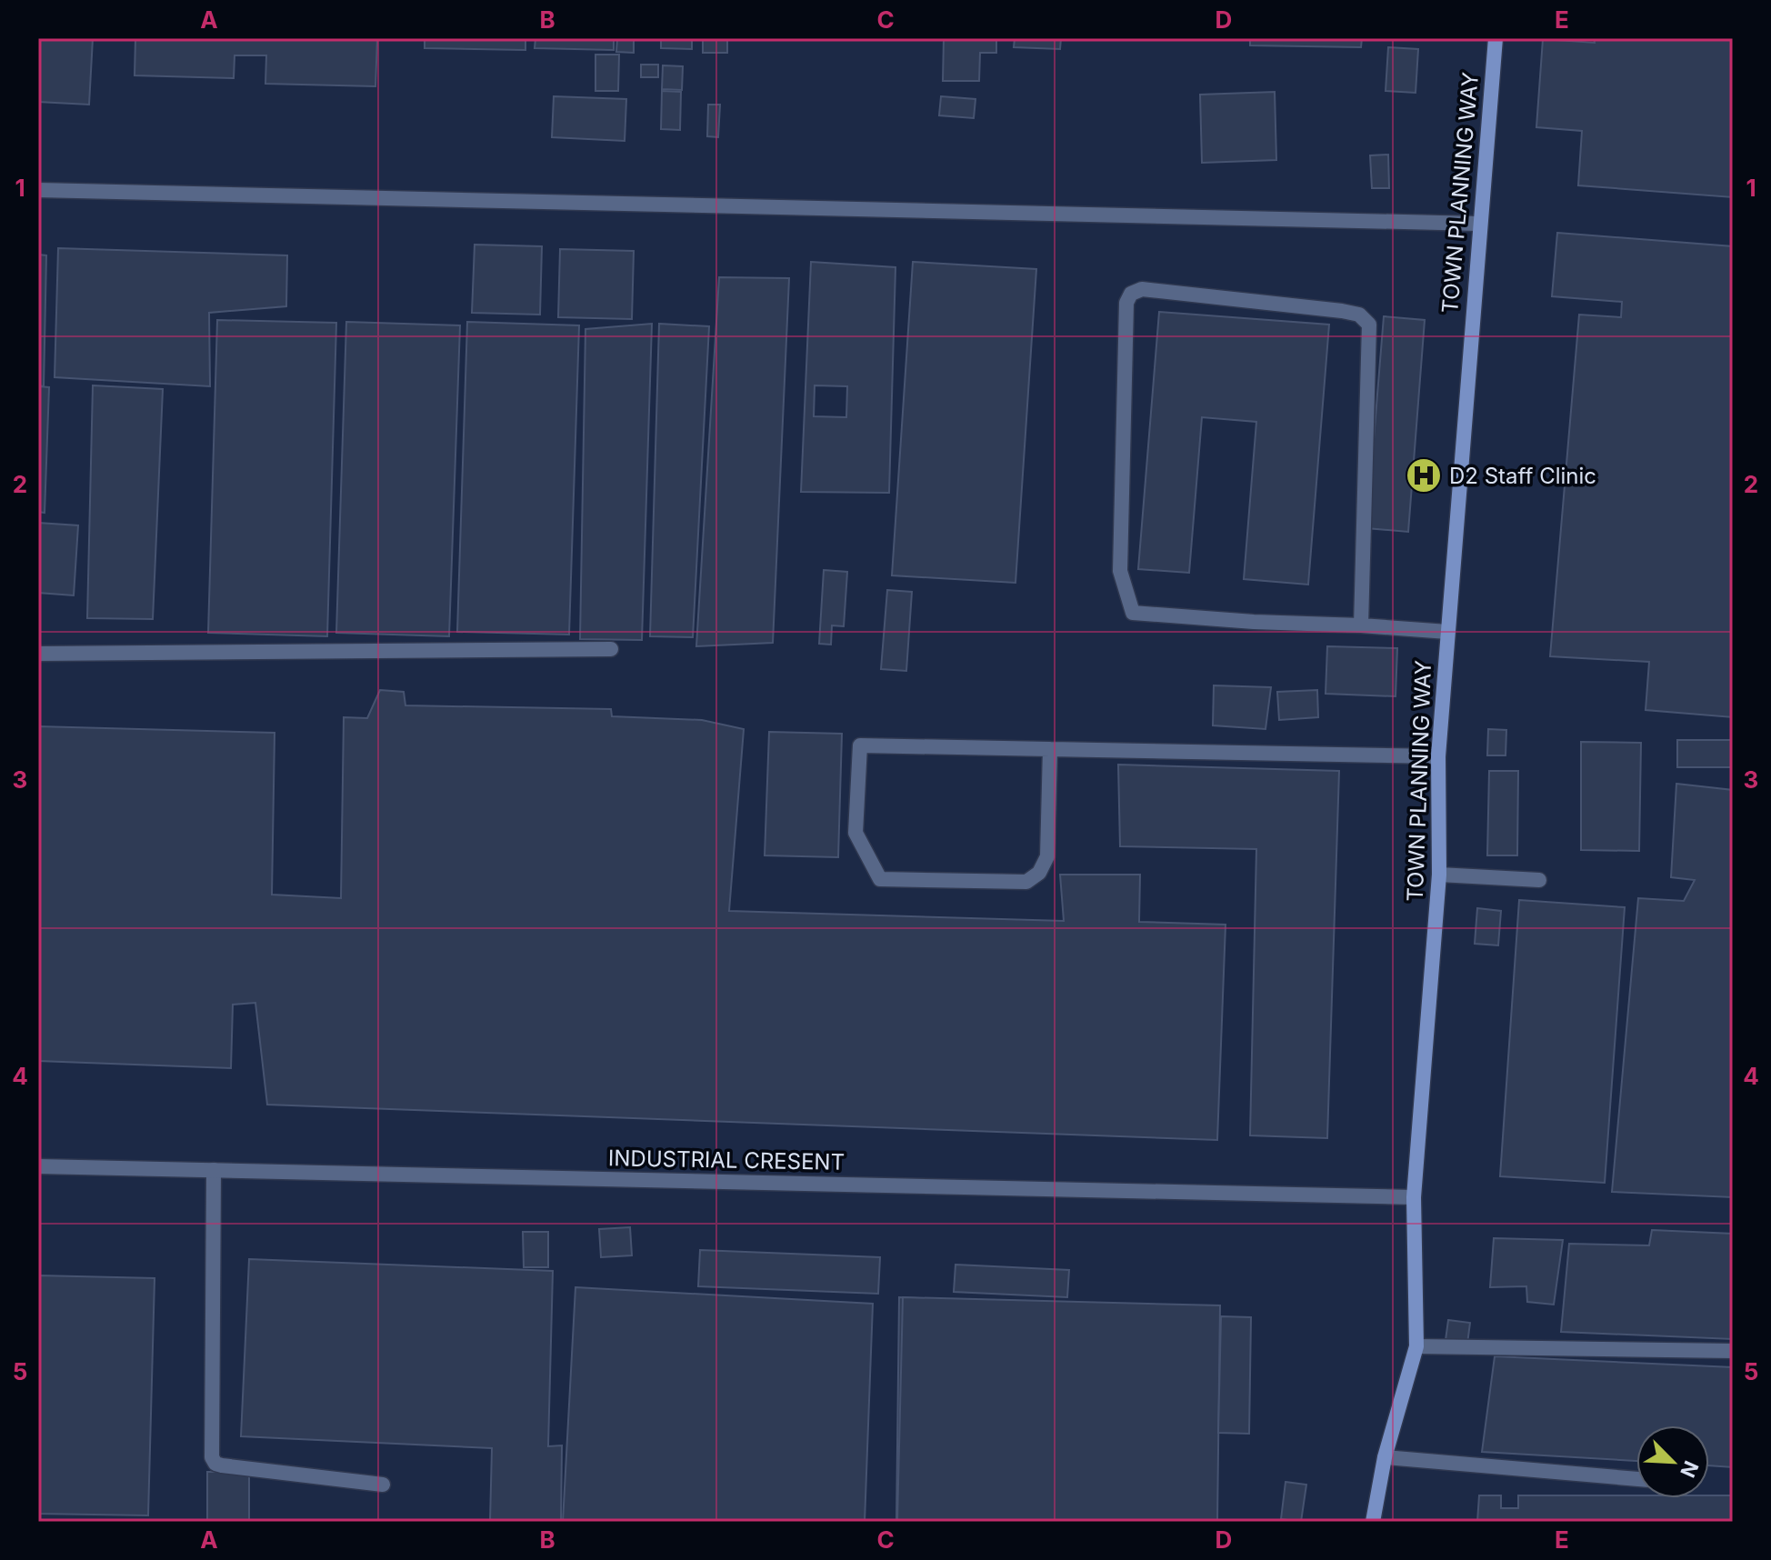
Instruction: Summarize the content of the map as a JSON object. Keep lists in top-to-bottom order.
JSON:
{
  "streets": {
    "main road": ["TOWN PLANNING WAY"],
    "street": ["INDUSTRIAL CRESENT"]
  },
  "crossings": [
    ["TOWN PLANNING WAY", "INDUSTRIAL CRESENT"]
  ],
  "places": {
    "hospital": ["D2 Staff Clinic"]
  },
  "north": "bottom right",
  "grid": {
    "columns": [
      "A",
      "B",
      "C",
      "D",
      "E"
    ],
    "rows": [
      "1",
      "2",
      "3",
      "4",
      "5"
    ]
  }
}
